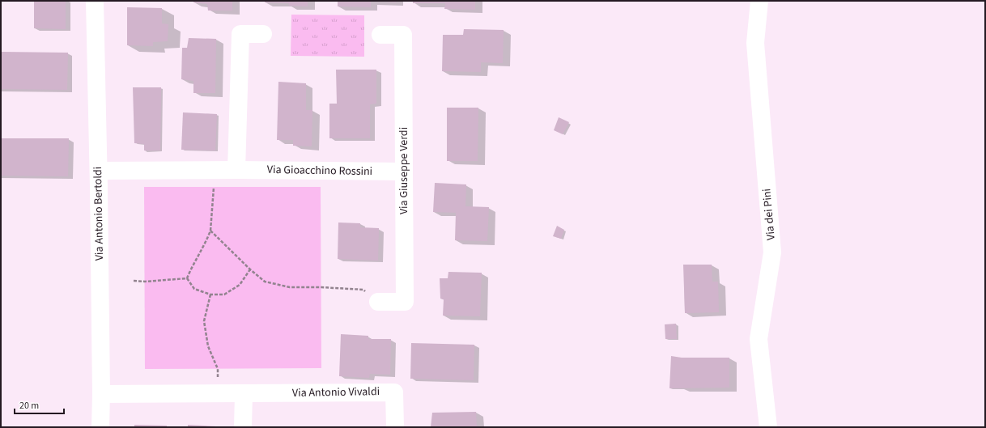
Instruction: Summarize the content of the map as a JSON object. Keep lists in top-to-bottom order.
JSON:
{
  "streets": {
    "street": [
      "Via Gioacchino Rossini",
      "Via Giuseppe Verdi",
      "Via Antonio Bertoldi",
      "Via dei Pini",
      "Via Antonio Vivaldi"
    ]
  },
  "crossings": [
    ["Via Gioacchino Rossini", "Via Giuseppe Verdi"],
    ["Via Gioacchino Rossini", "Via Antonio Bertoldi"],
    ["Via Antonio Bertoldi", "Via Antonio Vivaldi"]
  ],
  "scale_bar": "20 m"
}
